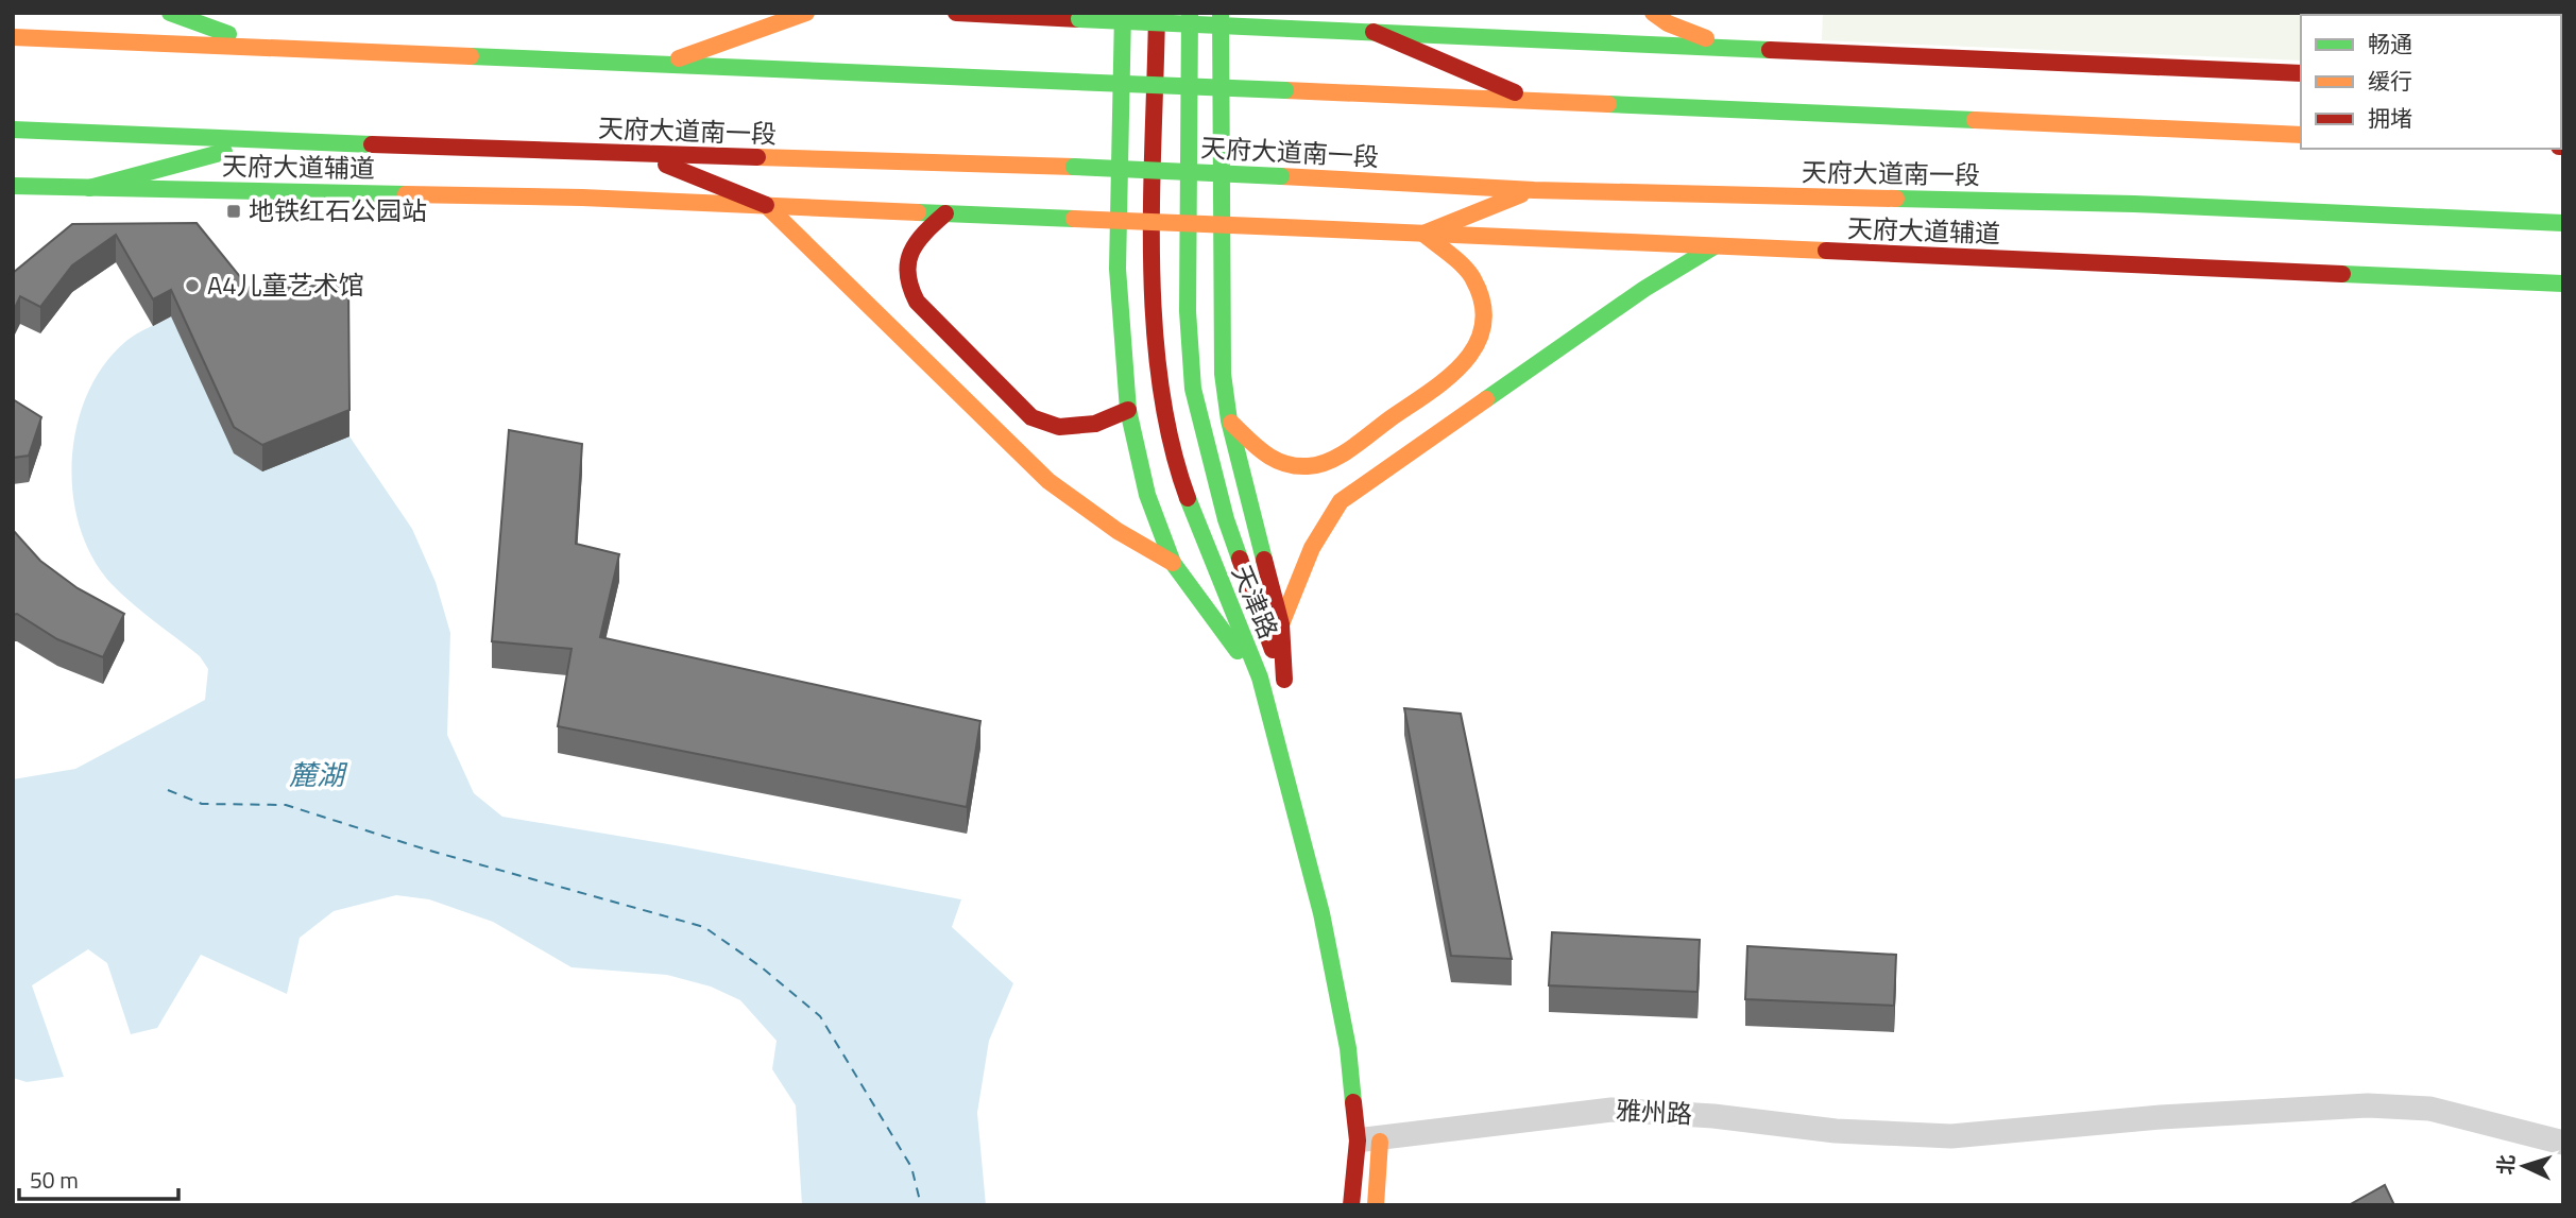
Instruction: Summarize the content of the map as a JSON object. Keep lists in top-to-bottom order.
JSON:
{
  "streets": {
    "main road": ["天府大道南一段", "天府大道辅道", "天津路"],
    "street": ["雅州路"]
  },
  "crossings": [
    ["天津路", "雅州路"]
  ],
  "water": ["麓湖"],
  "places": {
    "transit": ["地铁红石公园站"],
    "other": ["A4儿童艺术馆"]
  },
  "legend": ["畅通", "缓行", "拥堵"],
  "scale_bar": "50 m",
  "north": "left"
}
